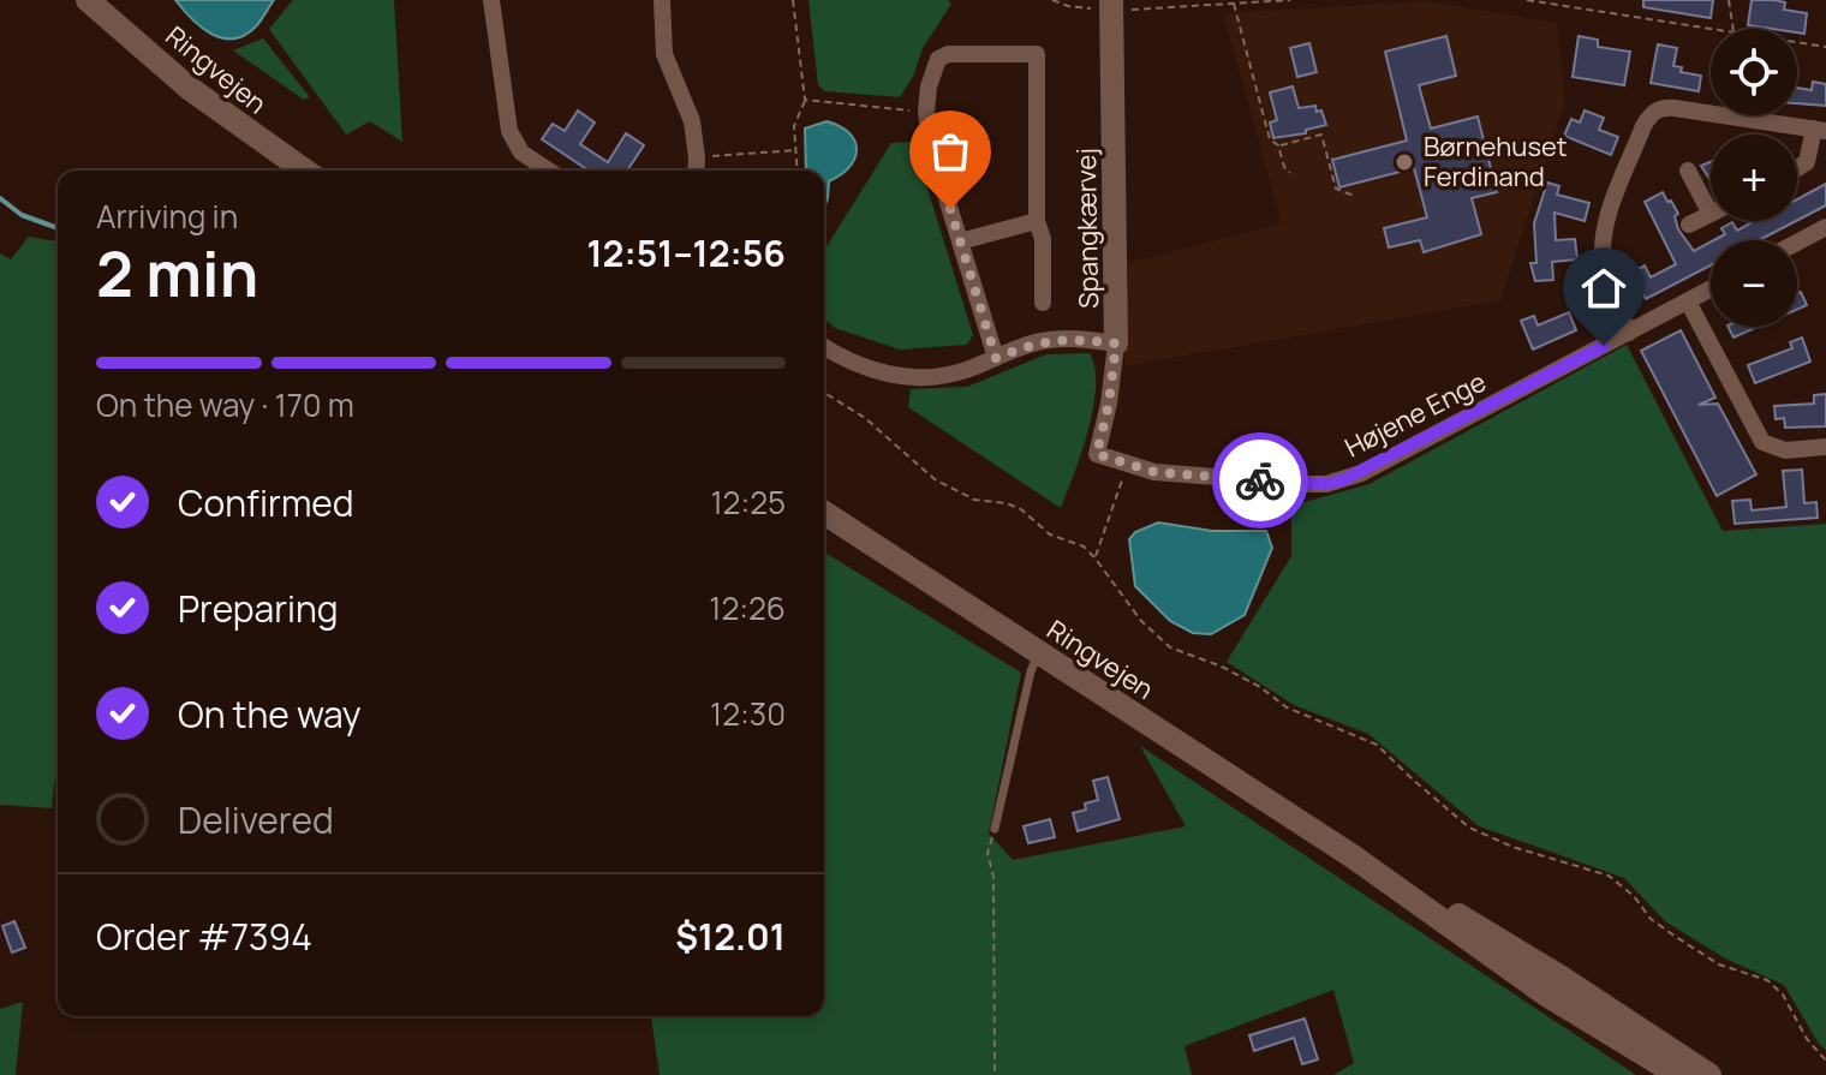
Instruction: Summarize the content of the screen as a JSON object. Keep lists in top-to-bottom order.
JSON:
{
  "streets": {
    "main road": ["Ringvejen", "Spangkærvej"],
    "street": ["Højene Enge"]
  },
  "crossings": [
    ["Spangkærvej", "Højene Enge"]
  ],
  "places": ["Børnehuset Ferdinand"],
  "page": {
    "map_buttons": ["+", "−"],
    "heading": ["2 min", "Arriving in", "12:51–12:56"],
    "panel": ["Order #7394", "$12.01"],
    "bar": "On the way · 170 m",
    "list": [
      ["Confirmed", "12:25"],
      ["Preparing", "12:26"],
      ["On the way", "12:30"],
      "Delivered"
    ]
  }
}
